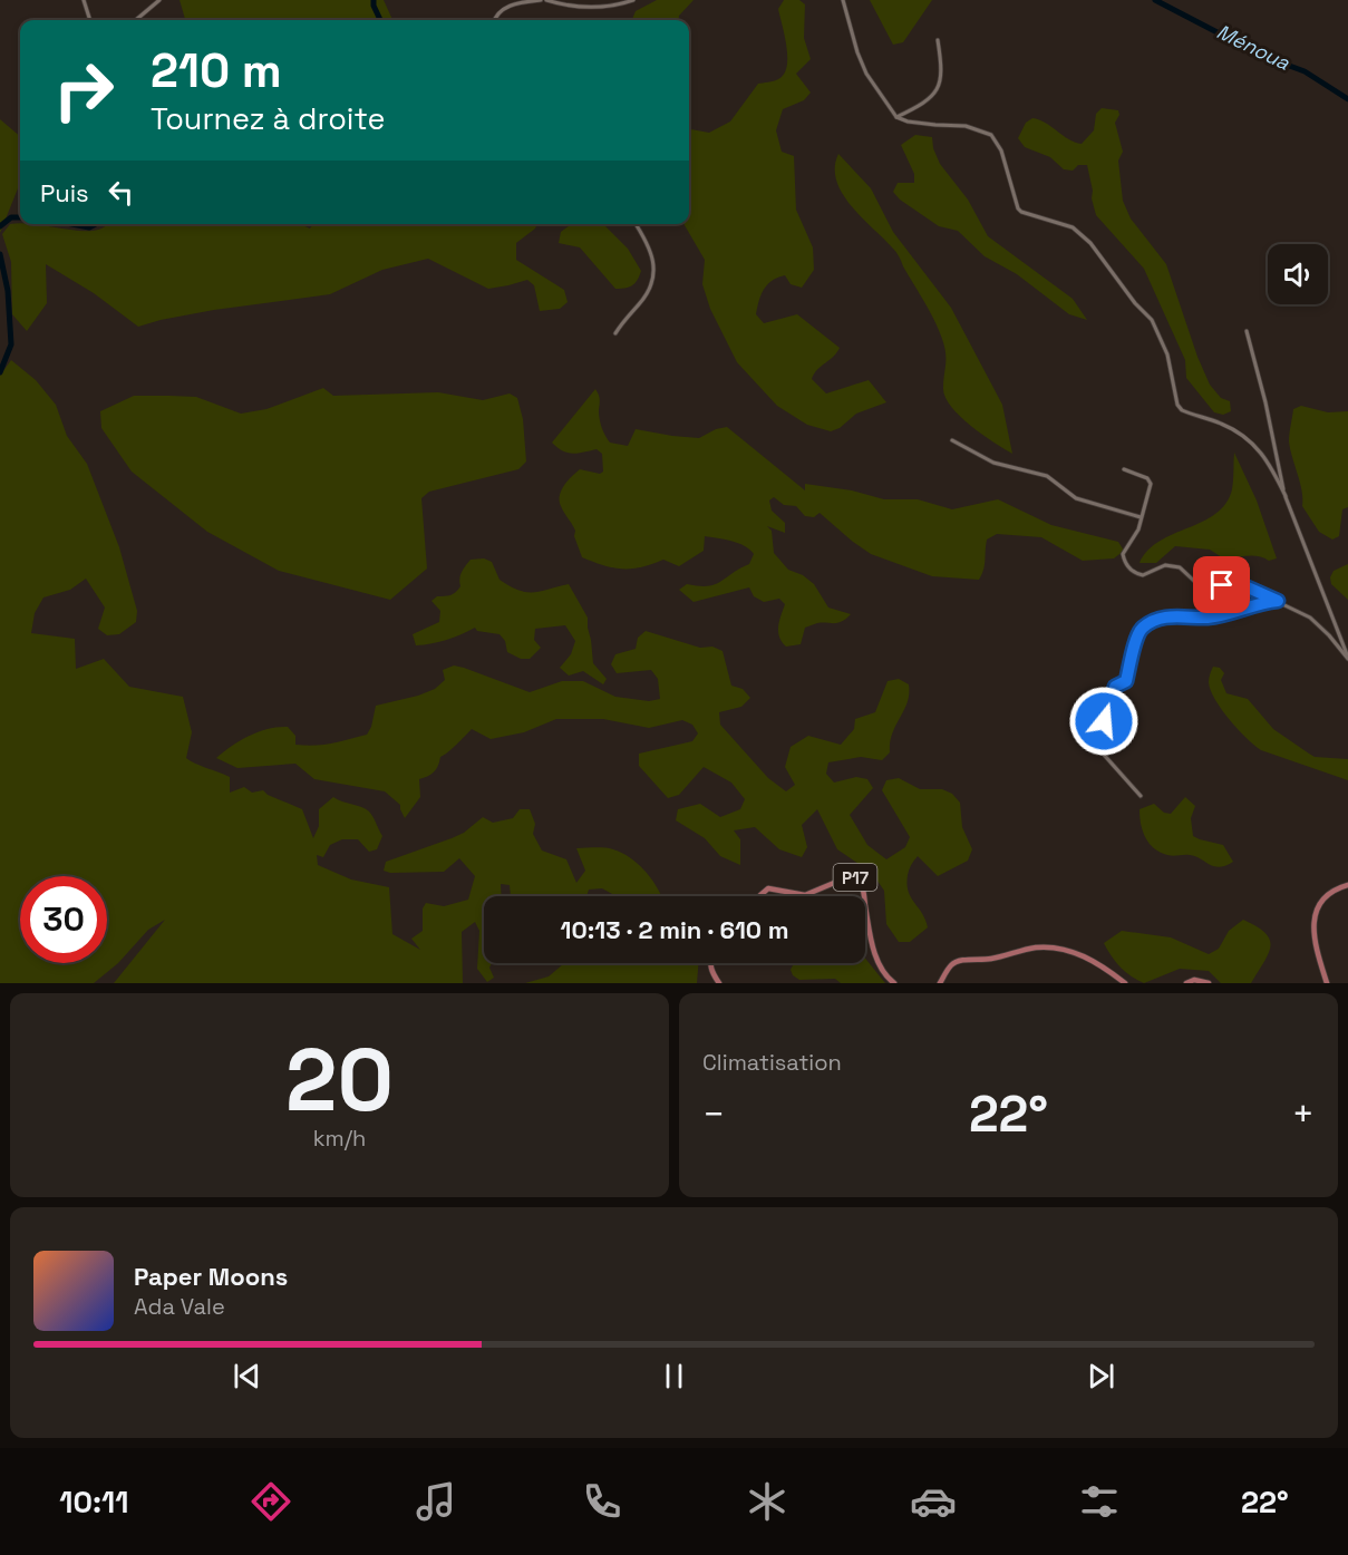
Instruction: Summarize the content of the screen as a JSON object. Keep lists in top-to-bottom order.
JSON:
{
  "streets": {
    "main road": ["P17"]
  },
  "water": ["Ménoua"],
  "page": {
    "turn": ["210 m", "Tournez à droite"],
    "then": "Puis",
    "limit": "30",
    "trip": "10:13 · 2 min · 610 m",
    "tile": [
      ["20", "km/h"],
      "Climatisation"
    ],
    "heat": ["−", "22°", "+"],
    "song": ["Paper Moons", "Ada Vale"],
    "tabs": ["10:11", "22°"]
  }
}
